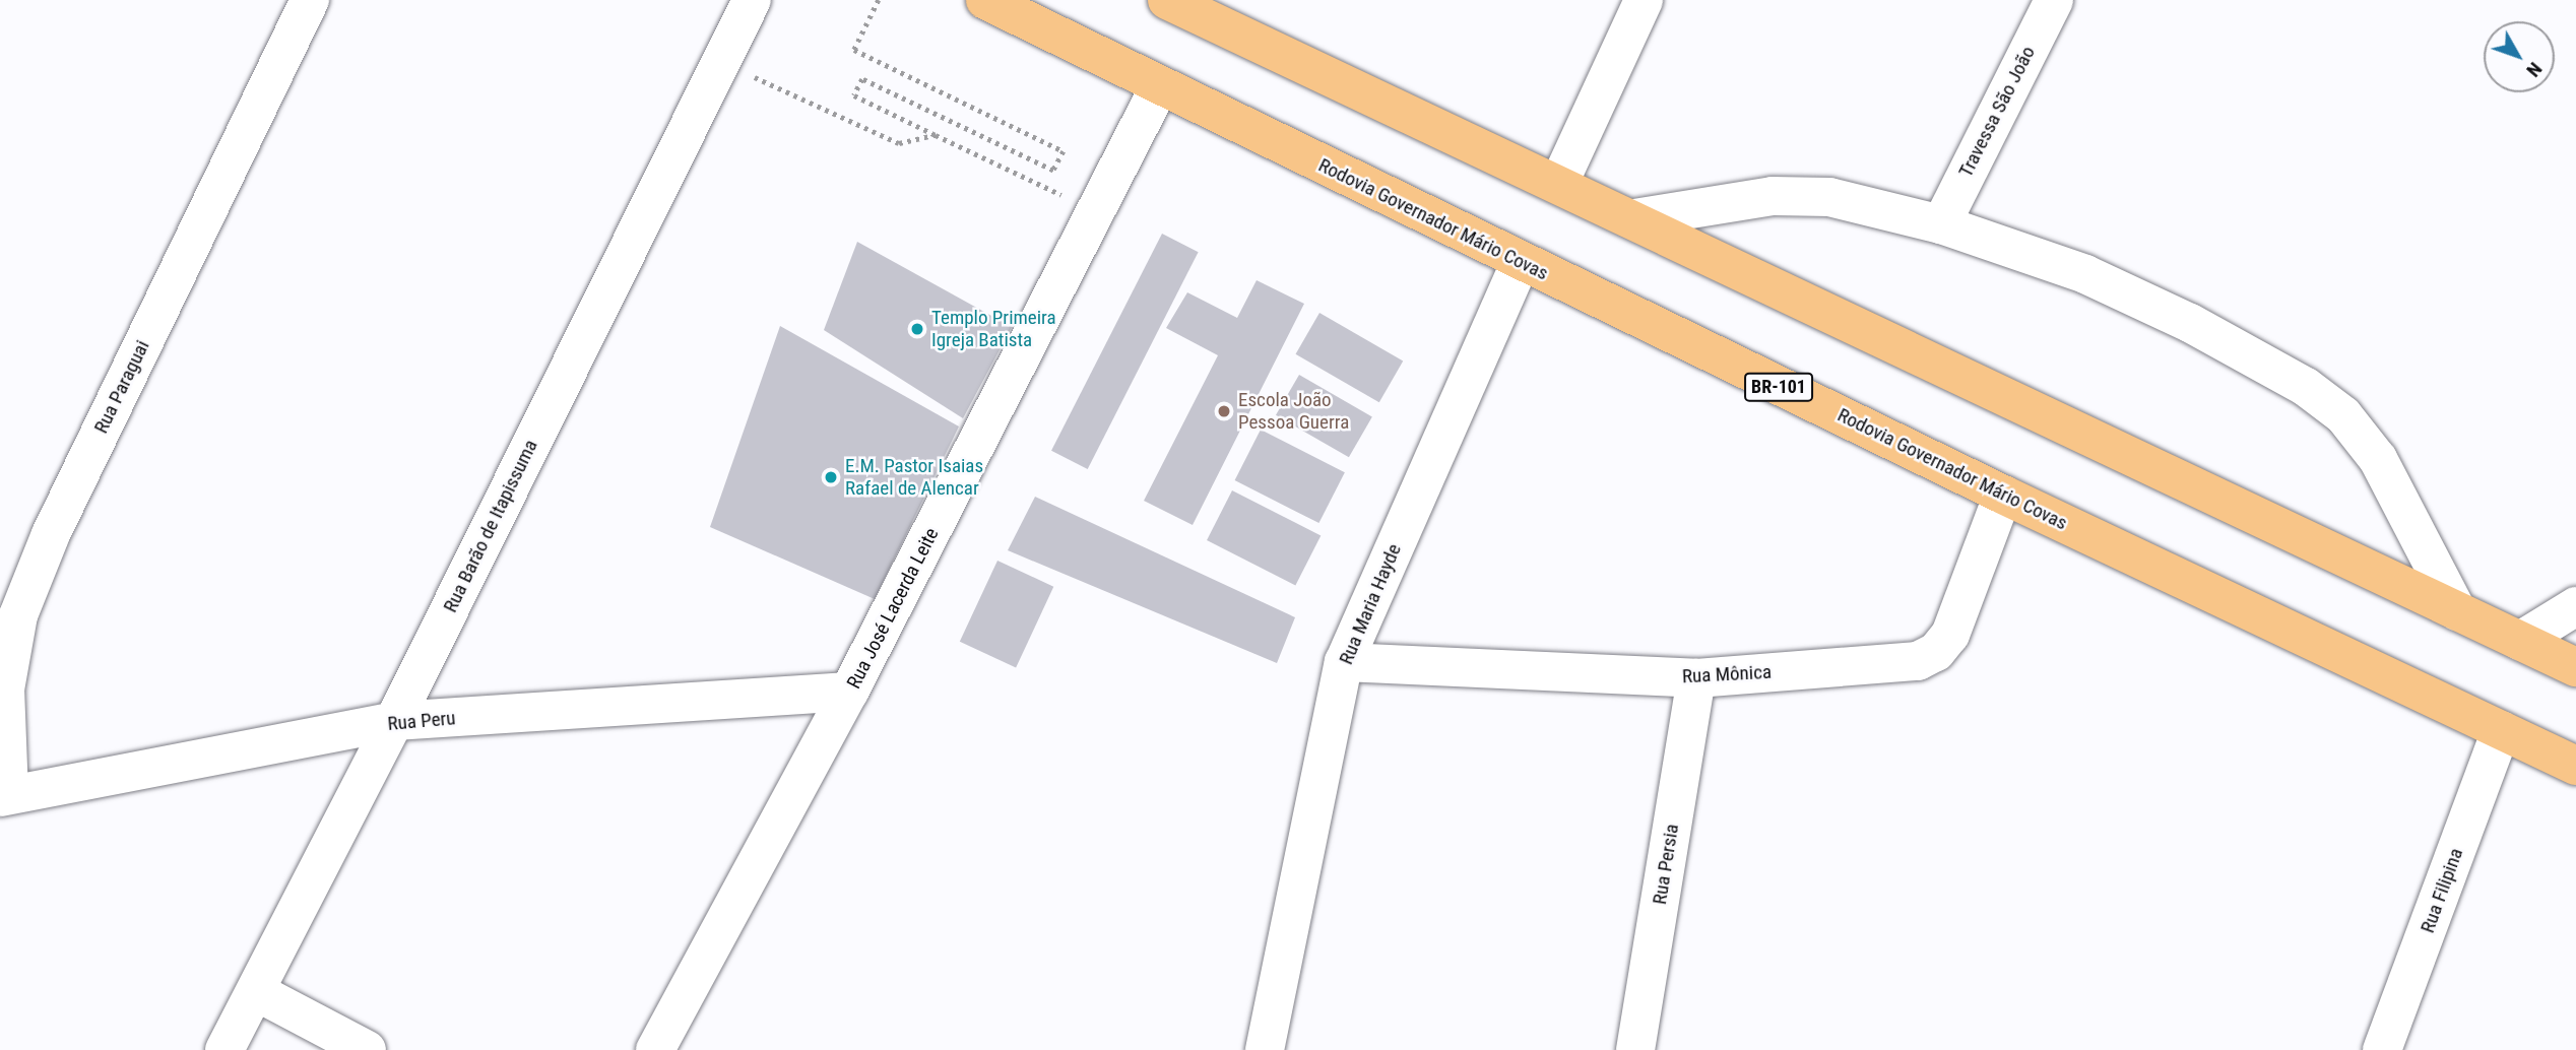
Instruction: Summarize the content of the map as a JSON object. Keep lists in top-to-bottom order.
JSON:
{
  "streets": {
    "highway": ["Rodovia Governador Mário Covas", "BR-101"],
    "street": [
      "Travessa São João",
      "Rua Paraguai",
      "Rua Barão de Itapissuma",
      "Rua Maria Hayde",
      "Rua José Lacerda Leite",
      "Rua Mônica",
      "Rua Peru",
      "Rua Persia",
      "Rua Filipina"
    ]
  },
  "crossings": [
    ["Rodovia Governador Mário Covas", "Rua Maria Hayde"],
    ["Rodovia Governador Mário Covas", "Rua José Lacerda Leite"],
    ["Rodovia Governador Mário Covas", "Rua Mônica"],
    ["Rodovia Governador Mário Covas", "Rua Filipina"],
    ["Rua Paraguai", "Rua Peru"],
    ["Rua Barão de Itapissuma", "Rua Peru"],
    ["Rua Maria Hayde", "Rua Mônica"],
    ["Rua José Lacerda Leite", "Rua Peru"],
    ["Rua Mônica", "Rua Persia"]
  ],
  "places": ["Templo Primeira Igreja Batista", "Escola João Pessoa Guerra", "E.M. Pastor Isaias Rafael de Alencar"],
  "north": "bottom right"
}
